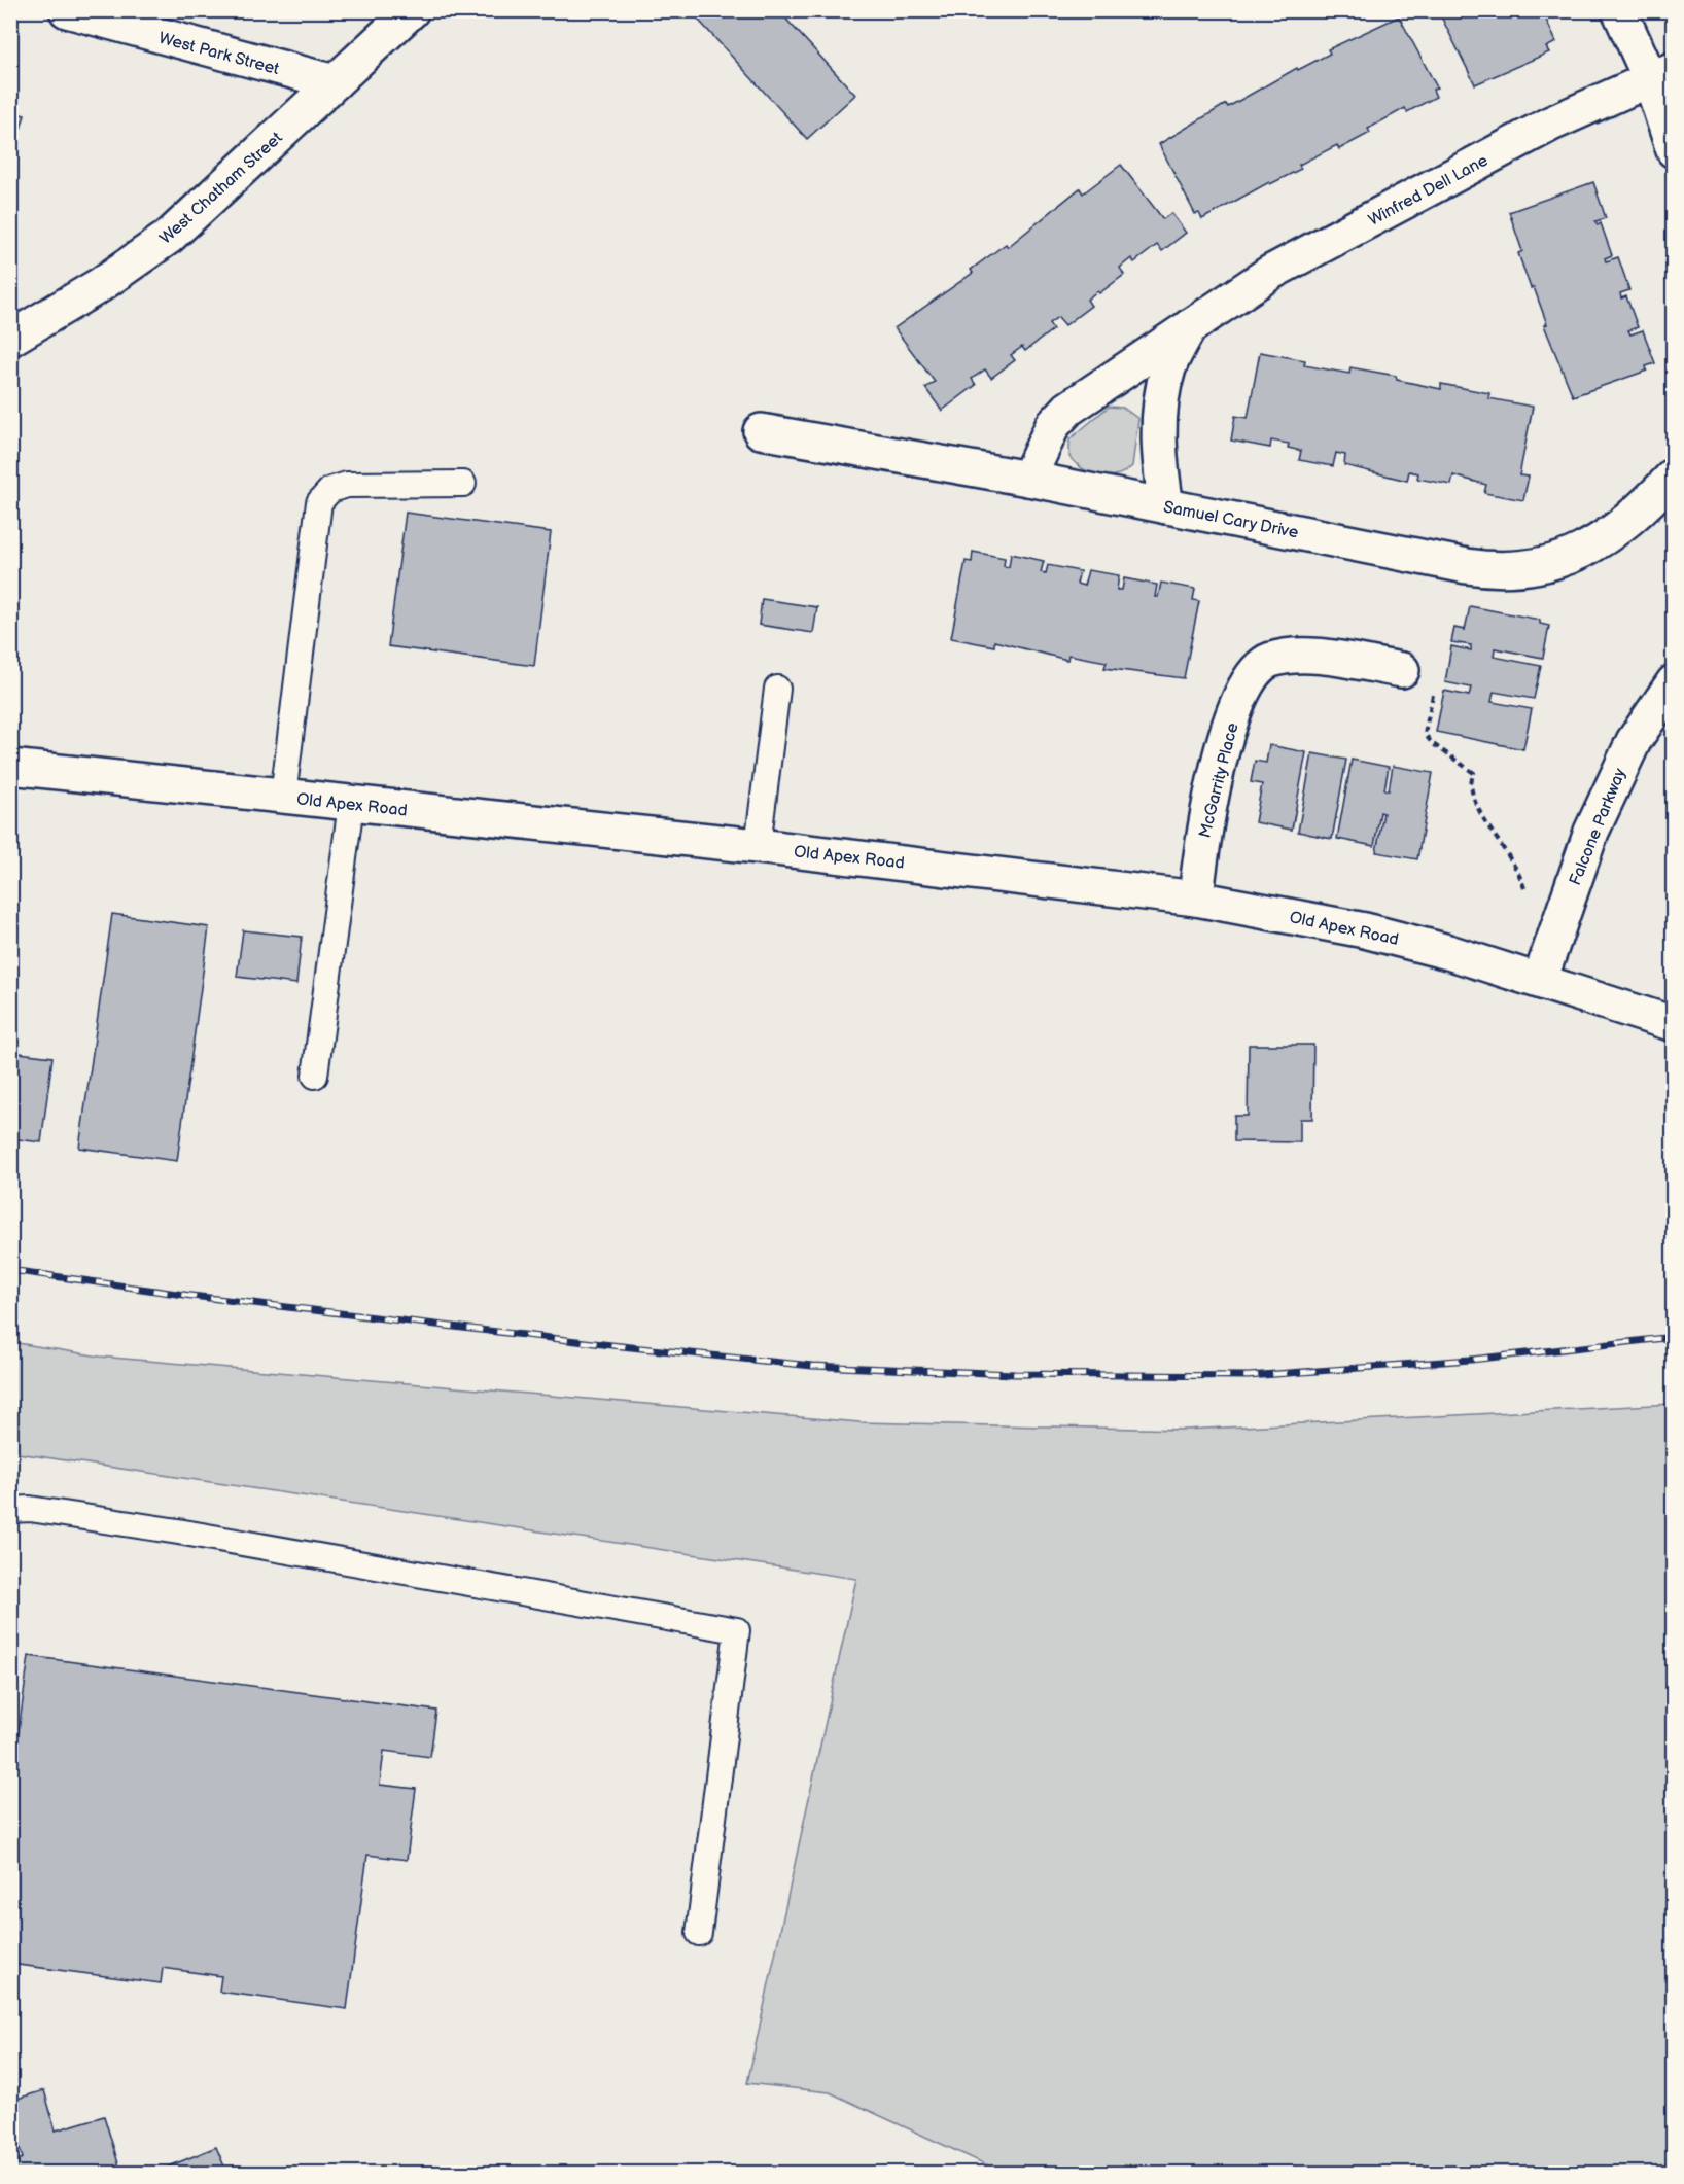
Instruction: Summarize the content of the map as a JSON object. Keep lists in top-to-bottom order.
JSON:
{
  "streets": {
    "street": [
      "West Park Street",
      "West Chatham Street",
      "Winfred Dell Lane",
      "Samuel Cary Drive",
      "McGarrity Place",
      "Old Apex Road",
      "Falcone Parkway"
    ]
  },
  "crossings": [
    ["West Park Street", "West Chatham Street"],
    ["Winfred Dell Lane", "Samuel Cary Drive"],
    ["McGarrity Place", "Old Apex Road"],
    ["Old Apex Road", "Falcone Parkway"]
  ]
}
